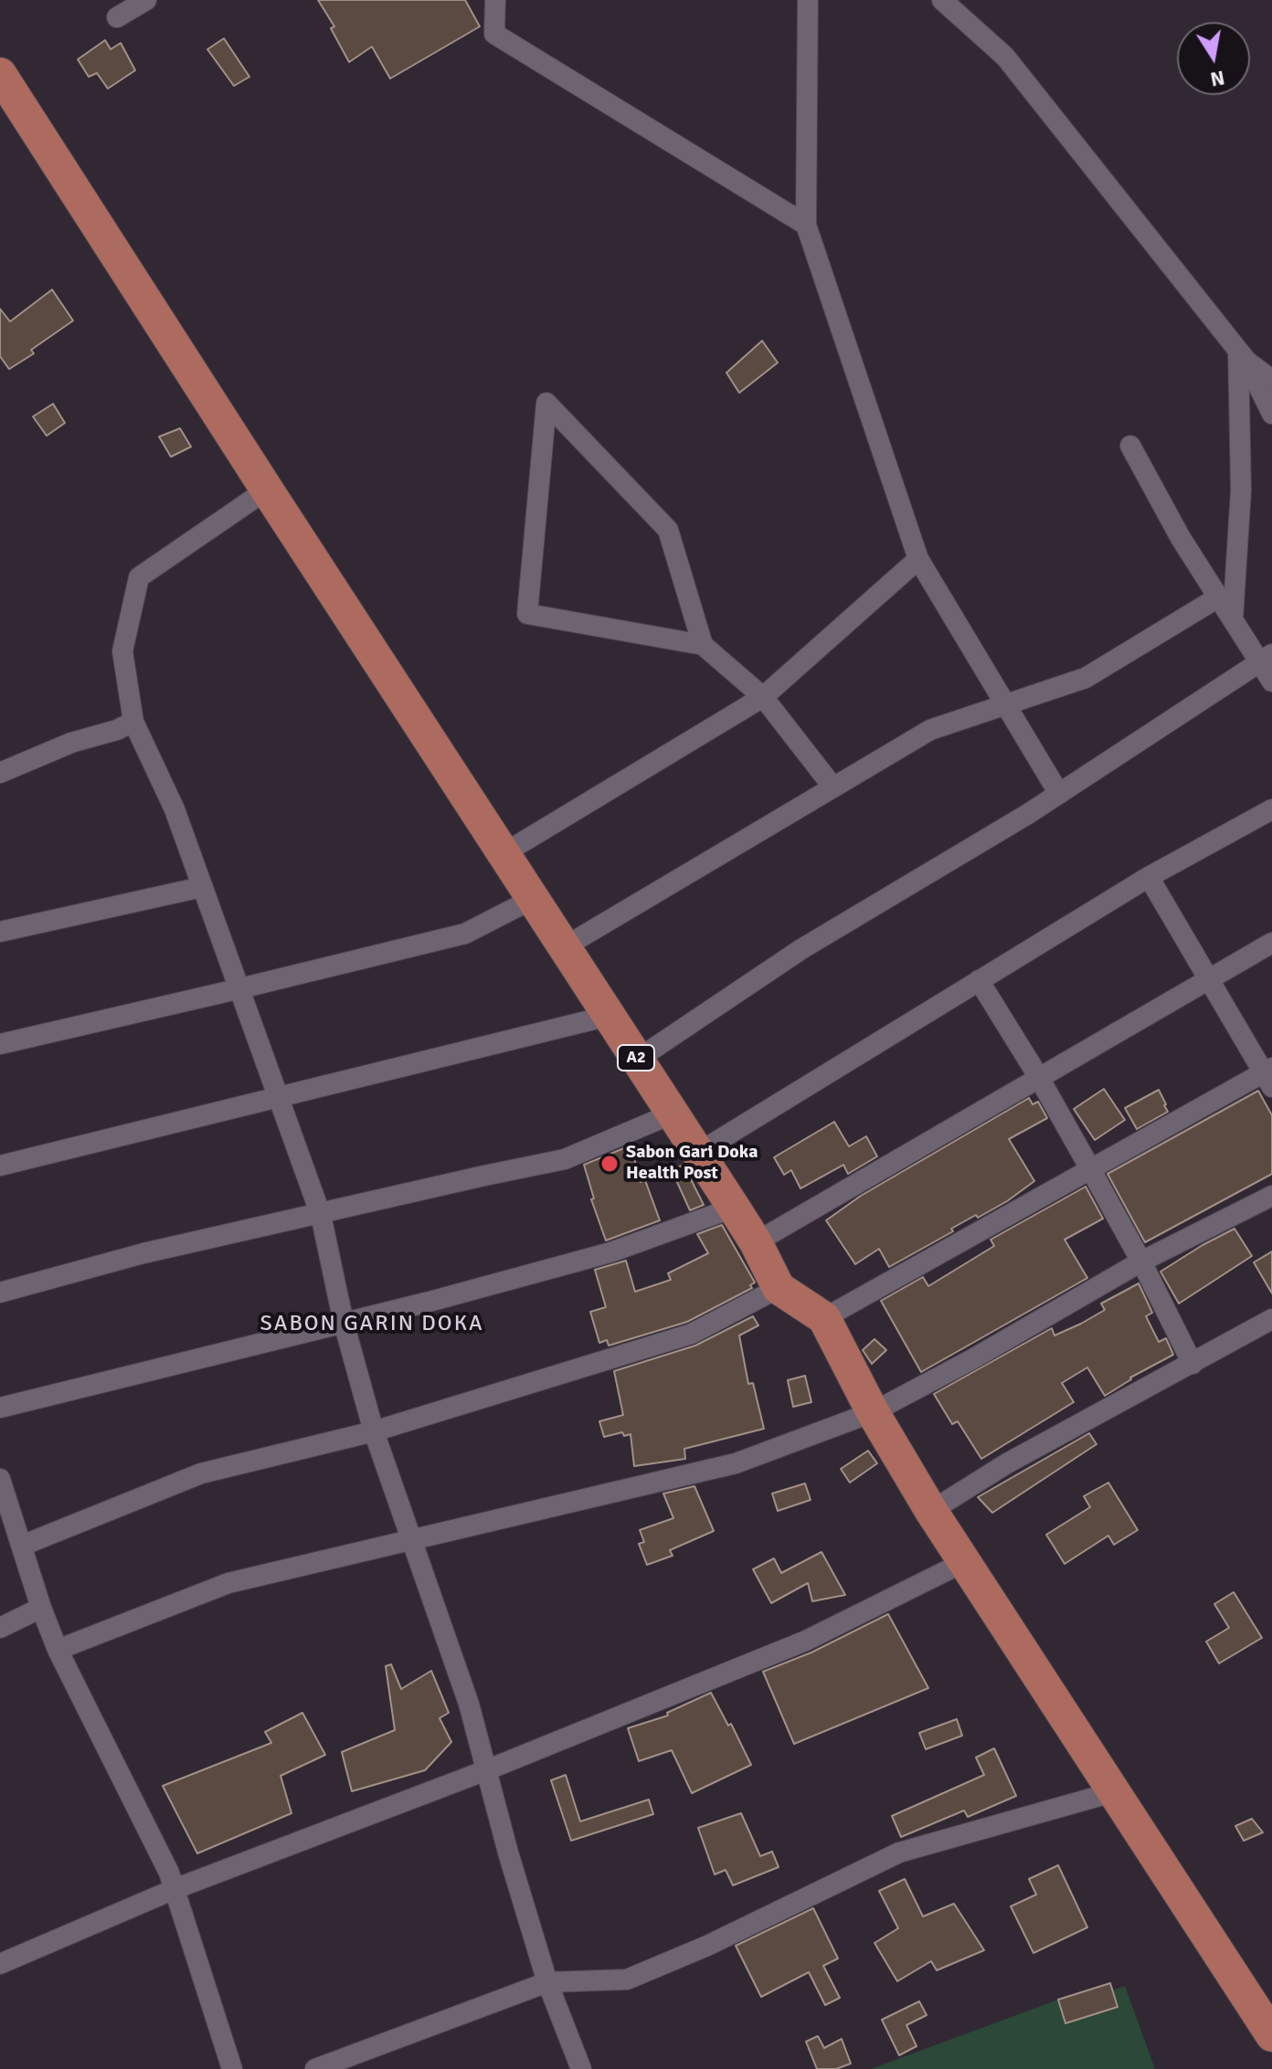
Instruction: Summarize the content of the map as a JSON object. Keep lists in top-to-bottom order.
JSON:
{
  "streets": {
    "highway": ["A2"]
  },
  "districts": ["SABON GARIN DOKA"],
  "places": ["Sabon Gari Doka Health Post"],
  "north": "bottom"
}
